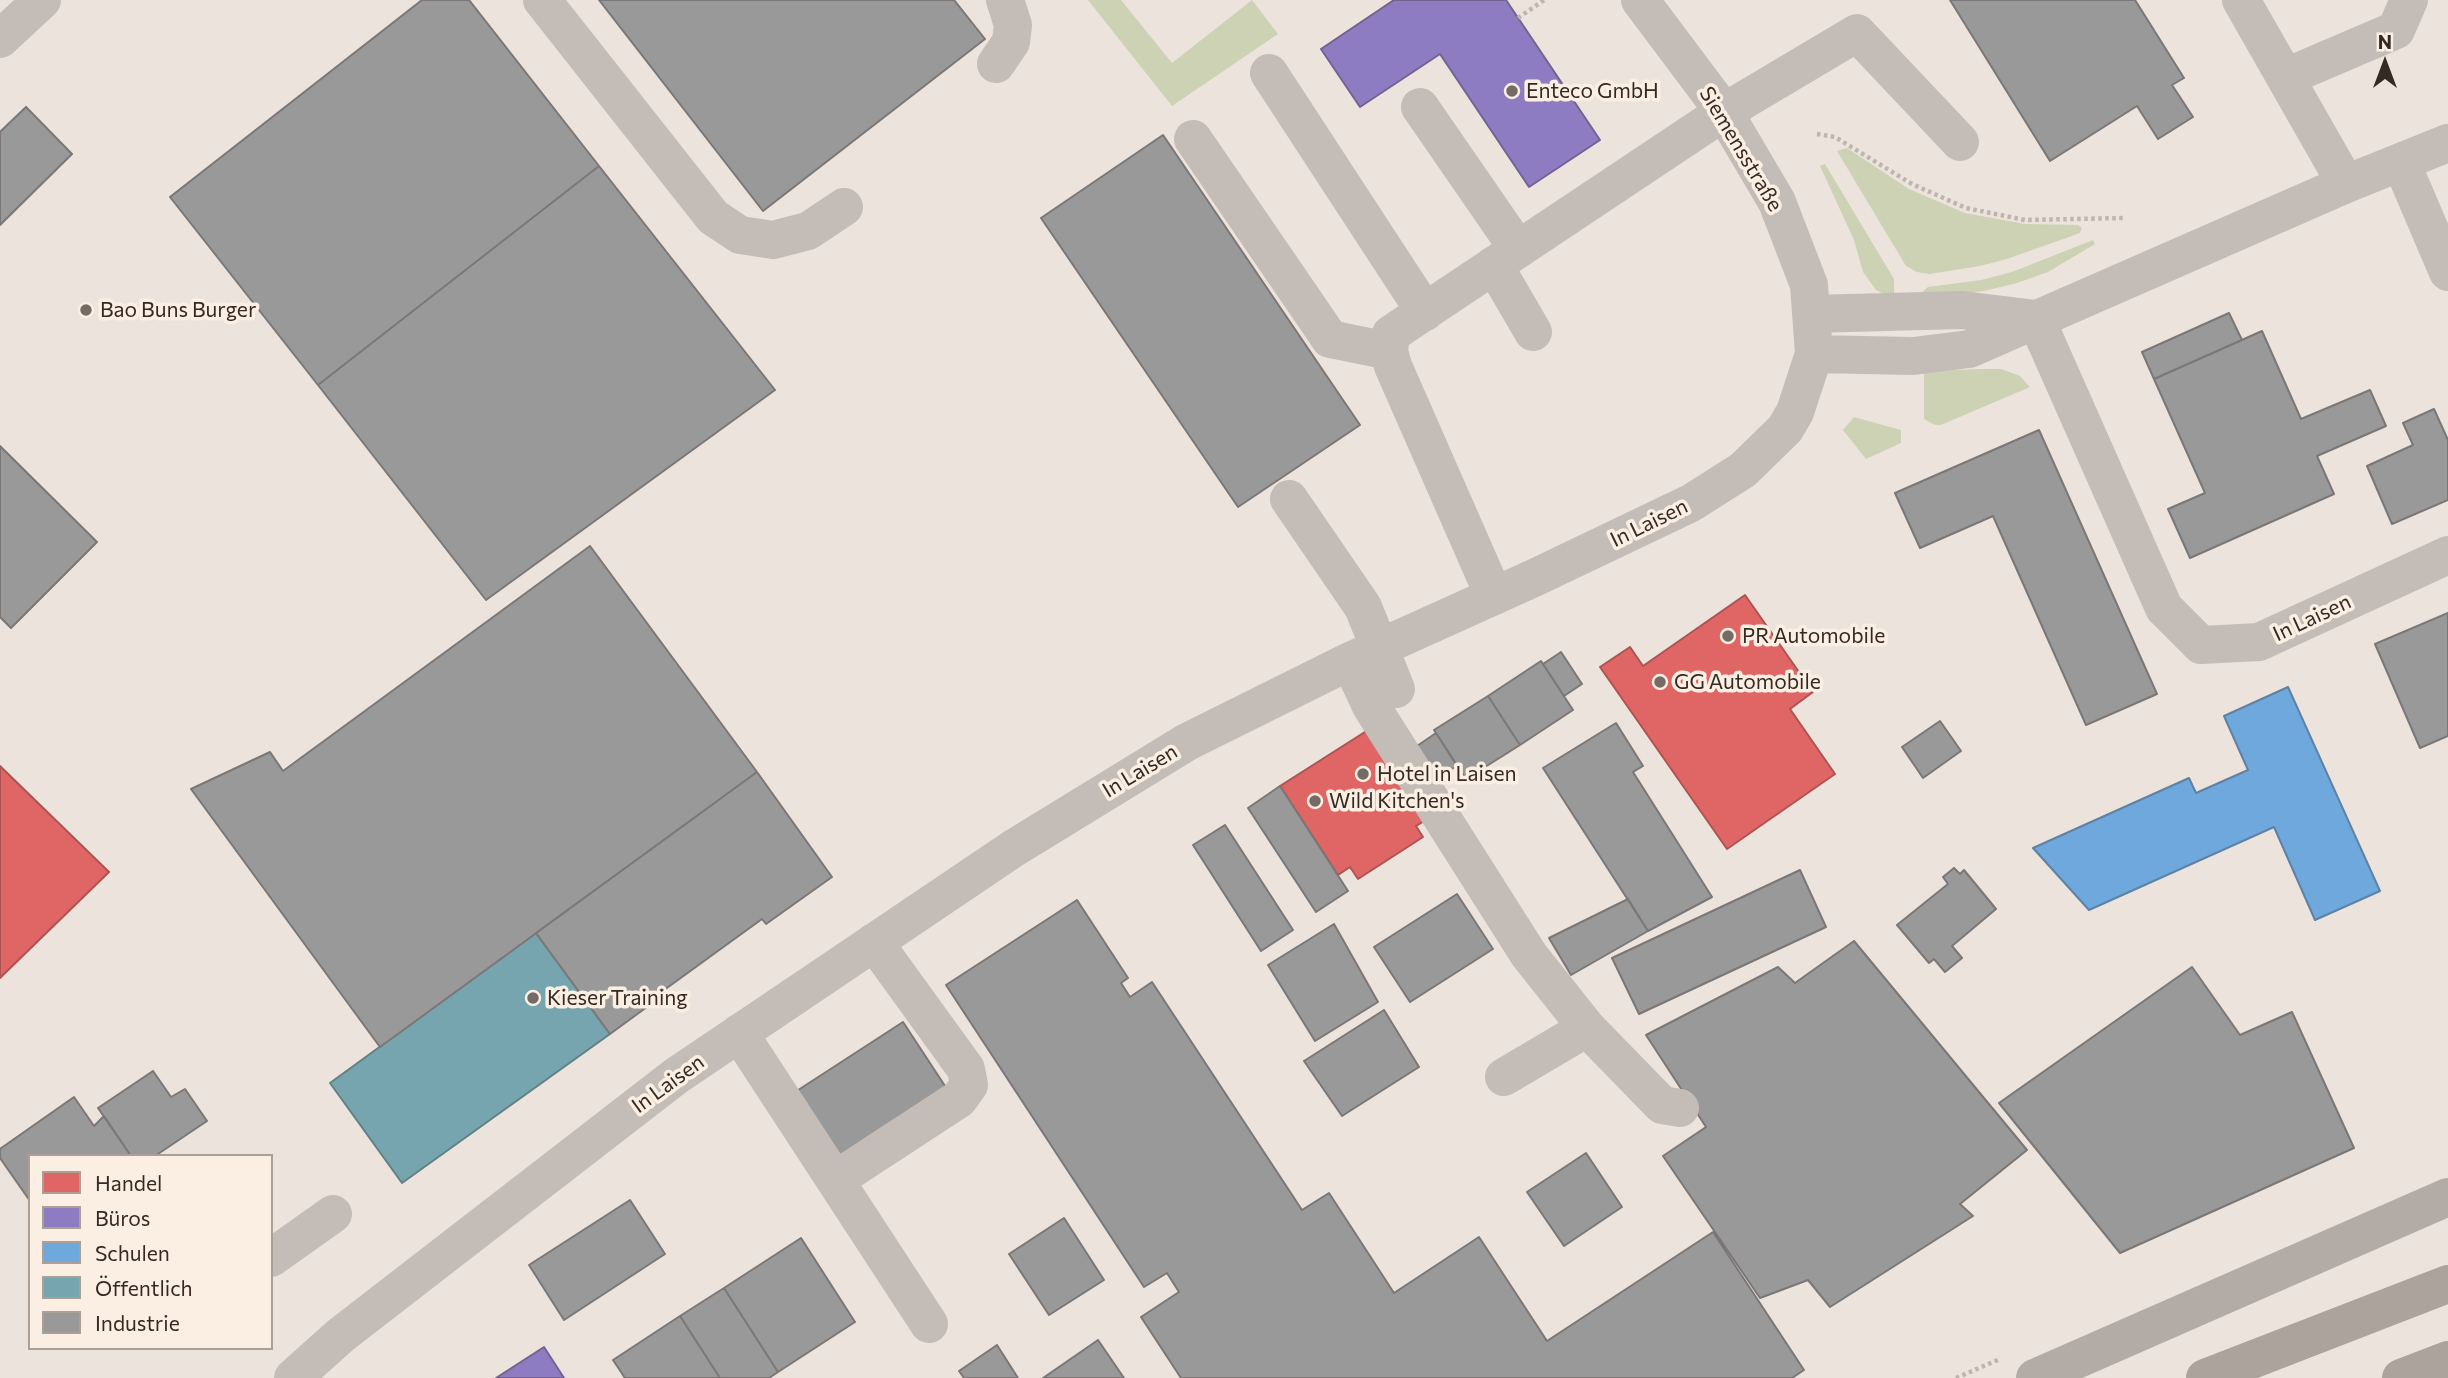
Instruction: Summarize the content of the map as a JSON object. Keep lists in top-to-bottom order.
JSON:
{
  "streets": {
    "street": ["Siemensstraße", "In Laisen"]
  },
  "crossings": [
    ["Siemensstraße", "In Laisen"]
  ],
  "places": [
    "Enteco GmbH",
    "Bao Buns Burger",
    "PR Automobile",
    "GG Automobile",
    "Hotel in Laisen",
    "Wild Kitchen's",
    "Kieser Training"
  ],
  "legend": [
    "Handel",
    "Büros",
    "Schulen",
    "Öffentlich",
    "Industrie"
  ],
  "north": "top"
}
